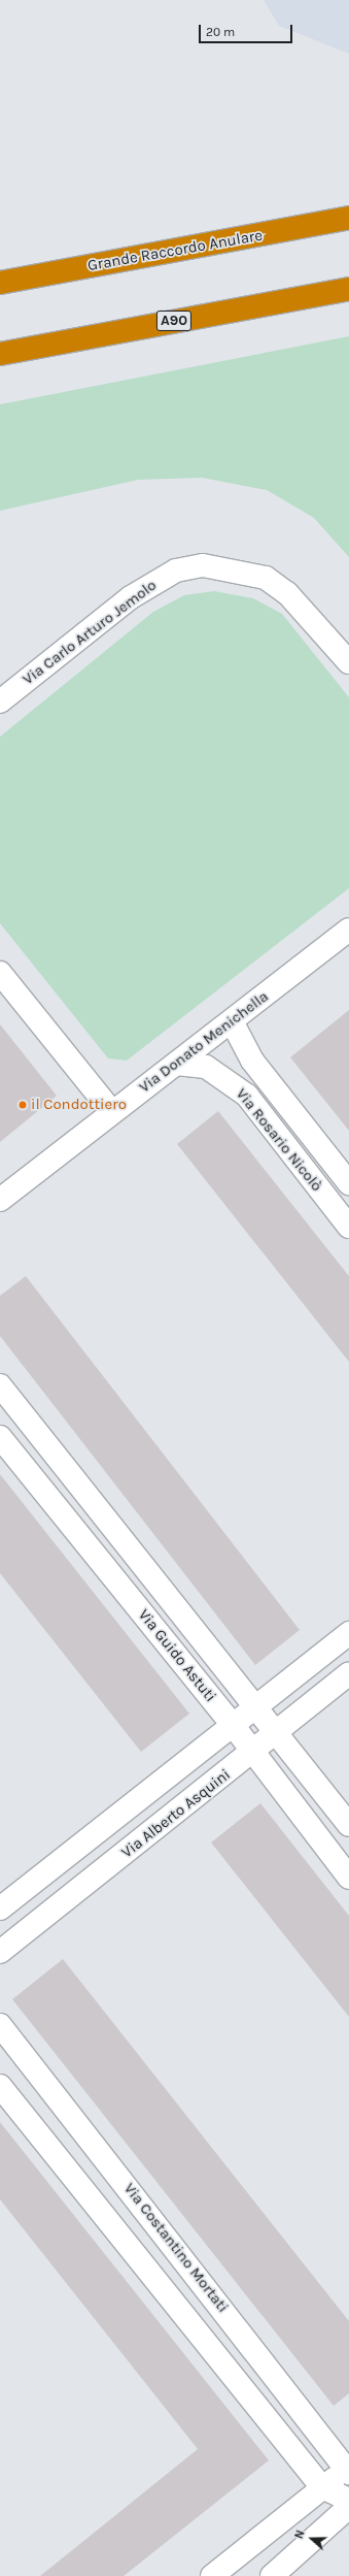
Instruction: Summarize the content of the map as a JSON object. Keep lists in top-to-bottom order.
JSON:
{
  "streets": {
    "highway": ["Grande Raccordo Anulare", "A90"],
    "street": [
      "Via Carlo Arturo Jemolo",
      "Via Donato Menichella",
      "Via Rosario Nicolò",
      "Via Guido Astuti",
      "Via Alberto Asquini",
      "Via Costantino Mortati"
    ]
  },
  "crossings": [
    ["Via Donato Menichella", "Via Rosario Nicolò"],
    ["Via Guido Astuti", "Via Alberto Asquini"]
  ],
  "places": ["il Condottiero"],
  "scale_bar": "20 m",
  "north": "left"
}
